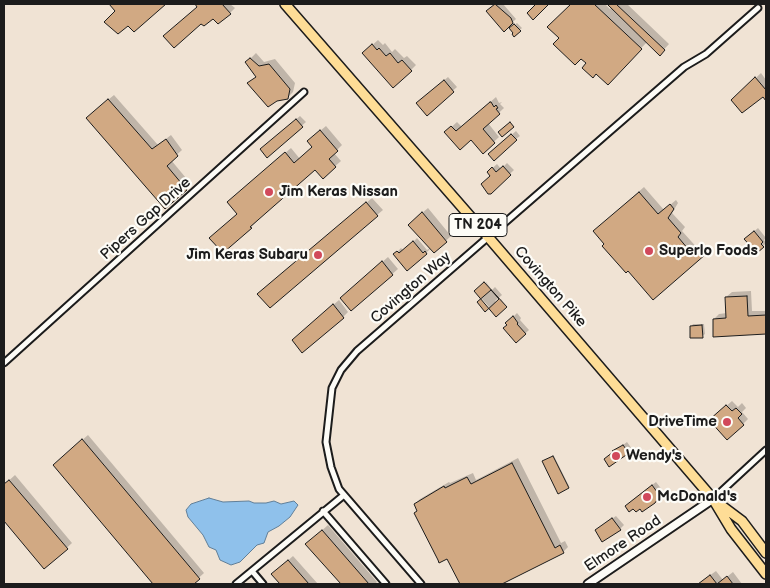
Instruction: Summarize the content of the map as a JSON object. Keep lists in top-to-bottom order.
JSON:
{
  "streets": {
    "main road": ["TN 204", "Covington Pike"],
    "street": ["Pipers Gap Drive", "Covington Way", "Elmore Road"]
  },
  "crossings": [
    ["Covington Pike", "Covington Way"],
    ["Covington Pike", "Elmore Road"]
  ],
  "places": [
    "Jim Keras Nissan",
    "Superlo Foods",
    "Jim Keras Subaru",
    "DriveTime",
    "Wendy's",
    "McDonald's"
  ]
}
